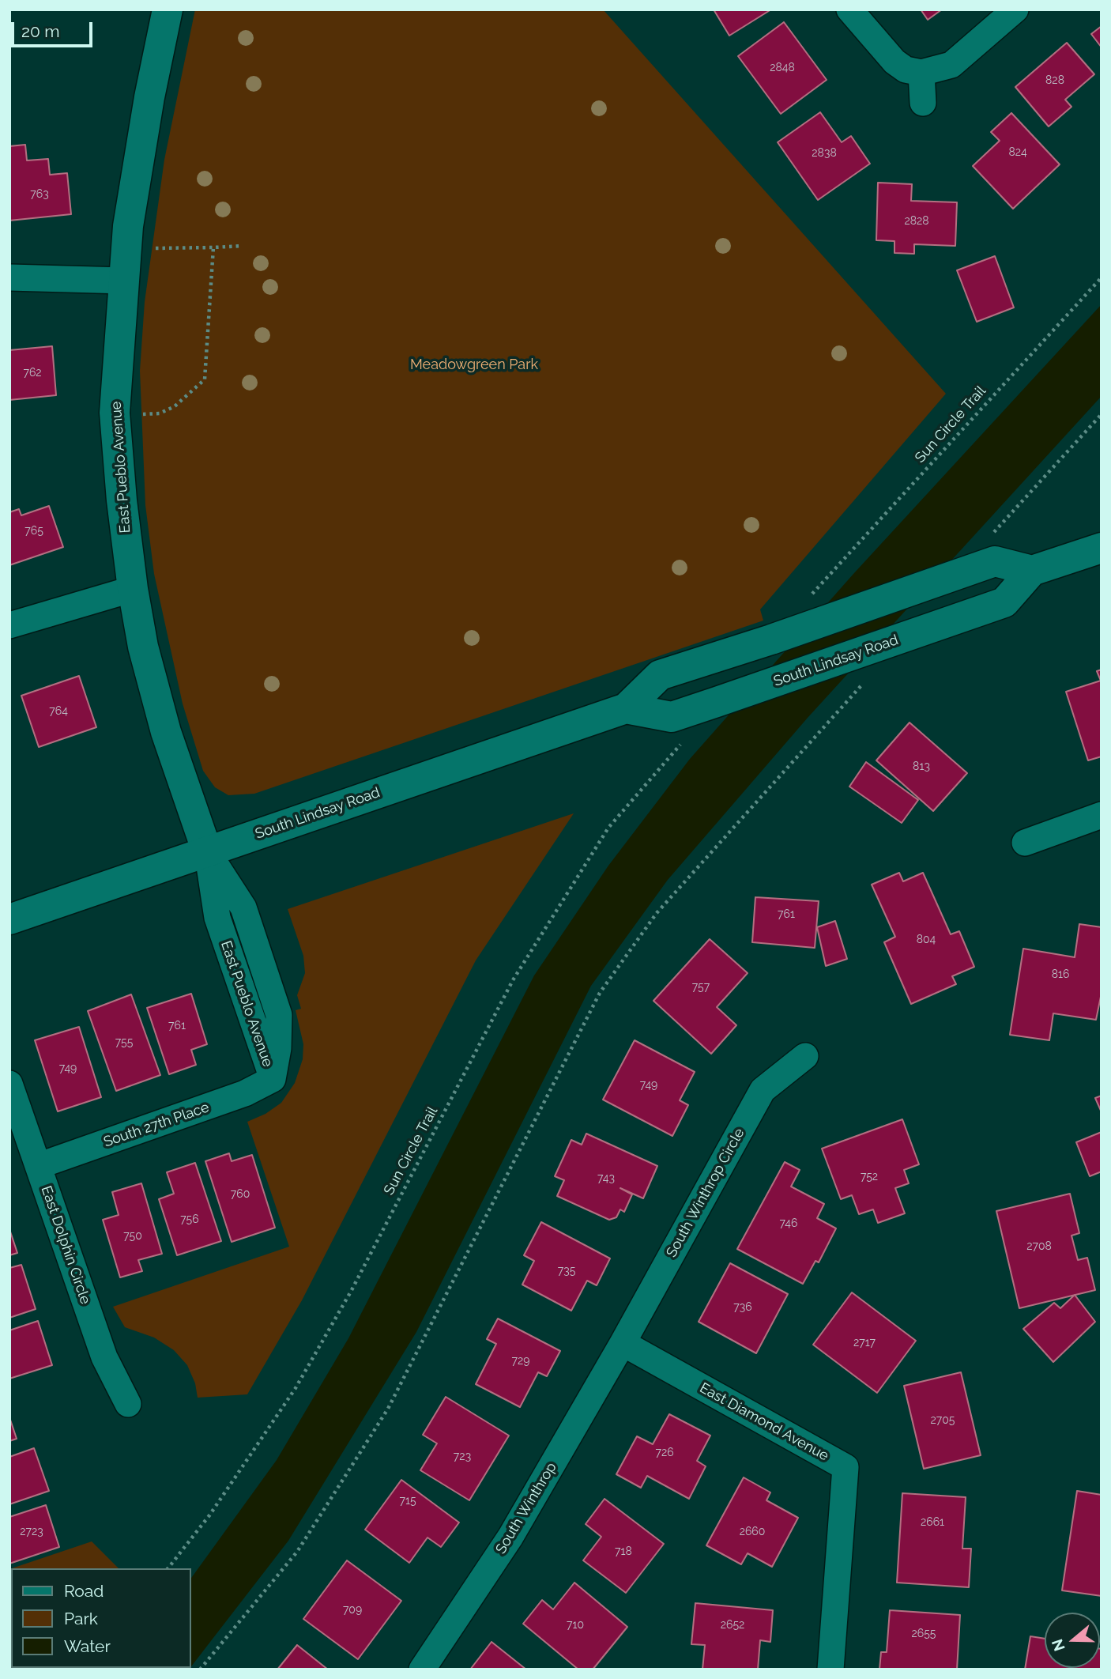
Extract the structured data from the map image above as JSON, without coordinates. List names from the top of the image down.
{
  "streets": {
    "main road": ["East Pueblo Avenue", "South Lindsay Road"],
    "street": [
      "South 27th Place",
      "South Winthrop Circle",
      "East Dolphin Circle",
      "East Diamond Avenue",
      "South Winthrop"
    ],
    "path": ["Sun Circle Trail"]
  },
  "crossings": [
    ["East Pueblo Avenue", "South Lindsay Road"],
    ["East Pueblo Avenue", "South 27th Place"],
    ["South 27th Place", "East Dolphin Circle"],
    ["South Winthrop Circle", "East Diamond Avenue"],
    ["South Winthrop Circle", "South Winthrop"],
    ["East Diamond Avenue", "South Winthrop"]
  ],
  "parks": ["Meadowgreen Park"],
  "house_numbers": [
    "2848",
    "828",
    "824",
    "2838",
    "763",
    "2828",
    "762",
    "765",
    "764",
    "813",
    "761",
    "804",
    "816",
    "757",
    "761",
    "755",
    "749",
    "749",
    "752",
    "743",
    "760",
    "756",
    "746",
    "750",
    "2708",
    "735",
    "736",
    "2717",
    "729",
    "2705",
    "726",
    "723",
    "715",
    "2661",
    "2723",
    "2660",
    "718",
    "709",
    "710",
    "2652",
    "2655"
  ],
  "legend": ["Road", "Park", "Water"],
  "scale_bar": "20 m",
  "north": "left"
}
